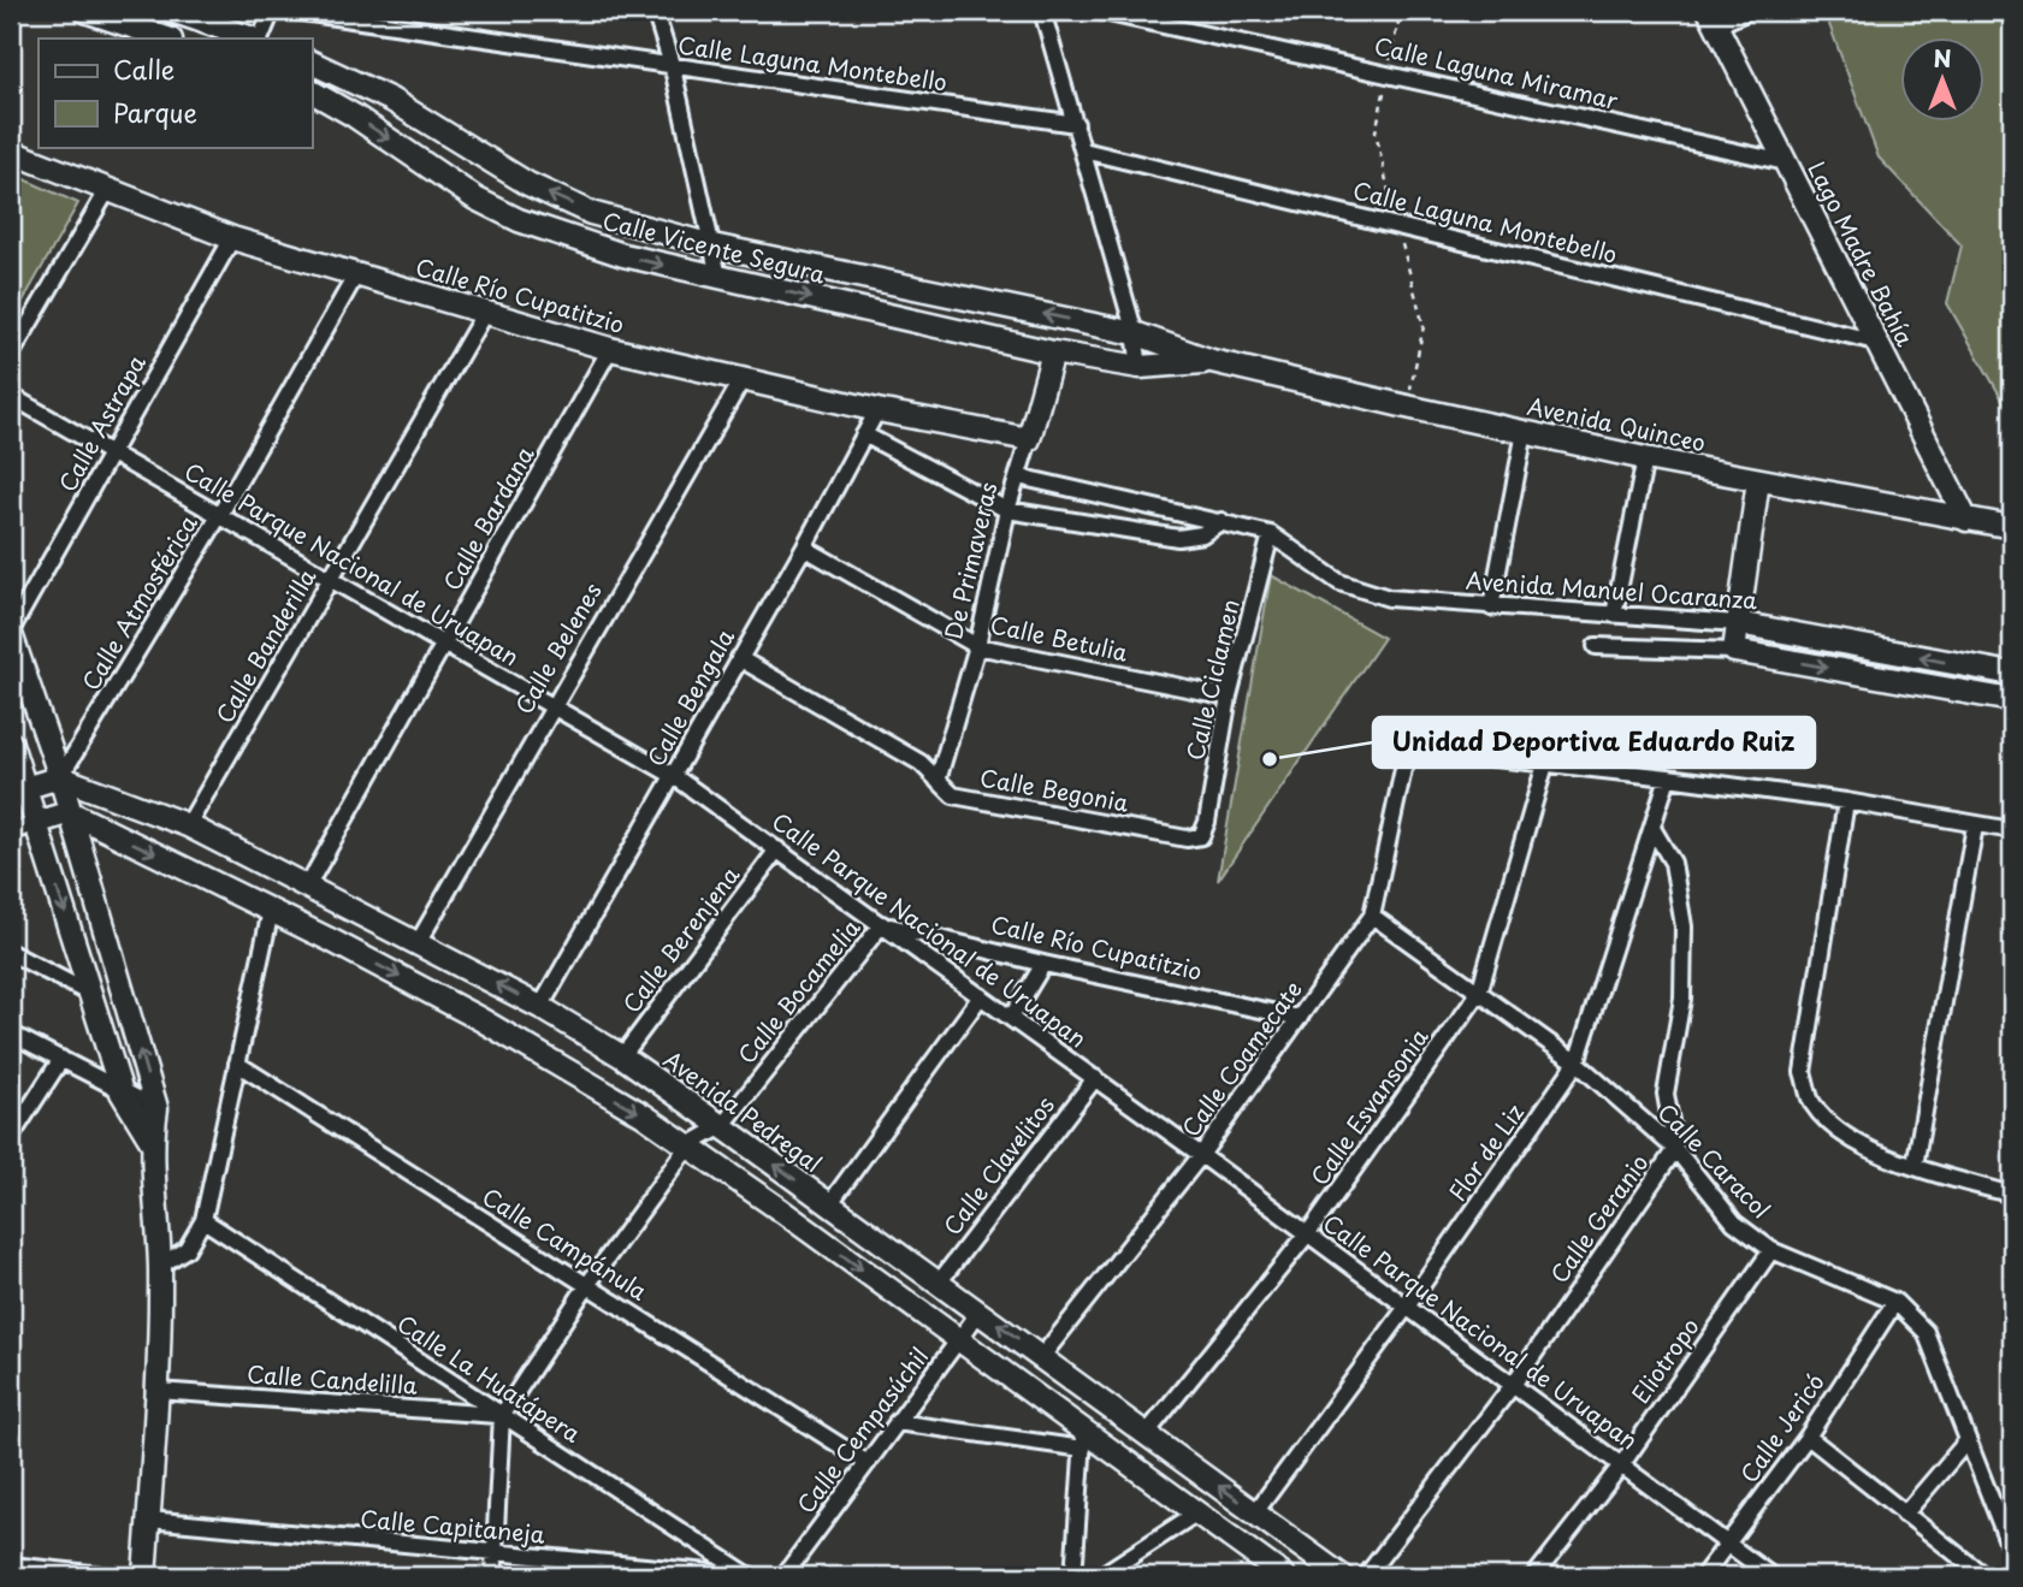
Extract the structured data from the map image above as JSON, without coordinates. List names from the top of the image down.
{
  "streets": {
    "street": [
      "Calle Laguna Montebello",
      "Calle Laguna Miramar",
      "Calle Vicente Segura",
      "Lago Madre Bahía",
      "Calle Río Cupatitzio",
      "Calle Astrapa",
      "Avenida Quinceo",
      "Calle Bardana",
      "De Primaveras",
      "Calle Parque Nacional de Uruapan",
      "Avenida Manuel Ocaranza",
      "Calle Atmosférica",
      "Calle Betulia",
      "Calle Banderilla",
      "Calle Belenes",
      "Calle Ciclamen",
      "Calle Bengala",
      "Calle Begonia",
      "Calle Berenjena",
      "Calle Bocamelia",
      "Calle Coamecate",
      "Calle Esvansonia",
      "Avenida Pedregal",
      "Flor de Liz",
      "Calle Caracol",
      "Calle Clavelitos",
      "Calle Geranio",
      "Calle Campánula",
      "Eliotropo",
      "Calle La Huatápera",
      "Calle Candelilla",
      "Calle Jericó",
      "Calle Cempasúchil",
      "Calle Capitaneja"
    ]
  },
  "crossings": [
    ["Calle Laguna Montebello", "Lago Madre Bahía"],
    ["Calle Laguna Miramar", "Lago Madre Bahía"],
    ["Calle Vicente Segura", "Avenida Quinceo"],
    ["Calle Vicente Segura", "De Primaveras"],
    ["Lago Madre Bahía", "Avenida Quinceo"],
    ["Calle Río Cupatitzio", "Calle Astrapa"],
    ["Calle Río Cupatitzio", "Calle Bardana"],
    ["Calle Río Cupatitzio", "De Primaveras"],
    ["Calle Río Cupatitzio", "Calle Parque Nacional de Uruapan"],
    ["Calle Río Cupatitzio", "Calle Atmosférica"],
    ["Calle Río Cupatitzio", "Calle Banderilla"],
    ["Calle Río Cupatitzio", "Calle Belenes"],
    ["Calle Río Cupatitzio", "Calle Bengala"],
    ["Calle Río Cupatitzio", "Calle Bocamelia"],
    ["Calle Río Cupatitzio", "Calle Coamecate"],
    ["Calle Astrapa", "Calle Parque Nacional de Uruapan"],
    ["Calle Bardana", "Calle Parque Nacional de Uruapan"],
    ["Calle Bardana", "Avenida Pedregal"],
    ["De Primaveras", "Avenida Manuel Ocaranza"],
    ["De Primaveras", "Calle Betulia"],
    ["De Primaveras", "Calle Begonia"],
    ["Calle Parque Nacional de Uruapan", "Calle Atmosférica"],
    ["Calle Parque Nacional de Uruapan", "Calle Banderilla"],
    ["Calle Parque Nacional de Uruapan", "Calle Belenes"],
    ["Calle Parque Nacional de Uruapan", "Calle Bengala"],
    ["Calle Parque Nacional de Uruapan", "Calle Berenjena"],
    ["Calle Parque Nacional de Uruapan", "Calle Bocamelia"],
    ["Calle Parque Nacional de Uruapan", "Calle Coamecate"],
    ["Calle Parque Nacional de Uruapan", "Calle Esvansonia"],
    ["Calle Parque Nacional de Uruapan", "Flor de Liz"],
    ["Calle Parque Nacional de Uruapan", "Calle Clavelitos"],
    ["Calle Parque Nacional de Uruapan", "Calle Geranio"],
    ["Calle Parque Nacional de Uruapan", "Eliotropo"],
    ["Calle Parque Nacional de Uruapan", "Calle Jericó"],
    ["Avenida Manuel Ocaranza", "Calle Ciclamen"],
    ["Calle Atmosférica", "Avenida Pedregal"],
    ["Calle Betulia", "Calle Ciclamen"],
    ["Calle Betulia", "Calle Bengala"],
    ["Calle Banderilla", "Avenida Pedregal"],
    ["Calle Belenes", "Avenida Pedregal"],
    ["Calle Ciclamen", "Calle Begonia"],
    ["Calle Bengala", "Calle Begonia"],
    ["Calle Bengala", "Avenida Pedregal"],
    ["Calle Berenjena", "Avenida Pedregal"],
    ["Calle Bocamelia", "Avenida Pedregal"],
    ["Calle Coamecate", "Calle Esvansonia"],
    ["Calle Coamecate", "Avenida Pedregal"],
    ["Calle Coamecate", "Calle Caracol"],
    ["Calle Esvansonia", "Avenida Pedregal"],
    ["Calle Esvansonia", "Calle Caracol"],
    ["Avenida Pedregal", "Flor de Liz"],
    ["Avenida Pedregal", "Calle Clavelitos"],
    ["Avenida Pedregal", "Calle Cempasúchil"],
    ["Flor de Liz", "Calle Caracol"],
    ["Flor de Liz", "Calle Geranio"],
    ["Calle Caracol", "Calle Geranio"],
    ["Calle Caracol", "Eliotropo"],
    ["Calle Caracol", "Calle Jericó"],
    ["Calle Campánula", "Calle Cempasúchil"],
    ["Calle La Huatápera", "Calle Candelilla"],
    ["Calle La Huatápera", "Calle Capitaneja"]
  ],
  "places": ["Unidad Deportiva Eduardo Ruiz"],
  "legend": ["Calle", "Parque"],
  "north": "top"
}
